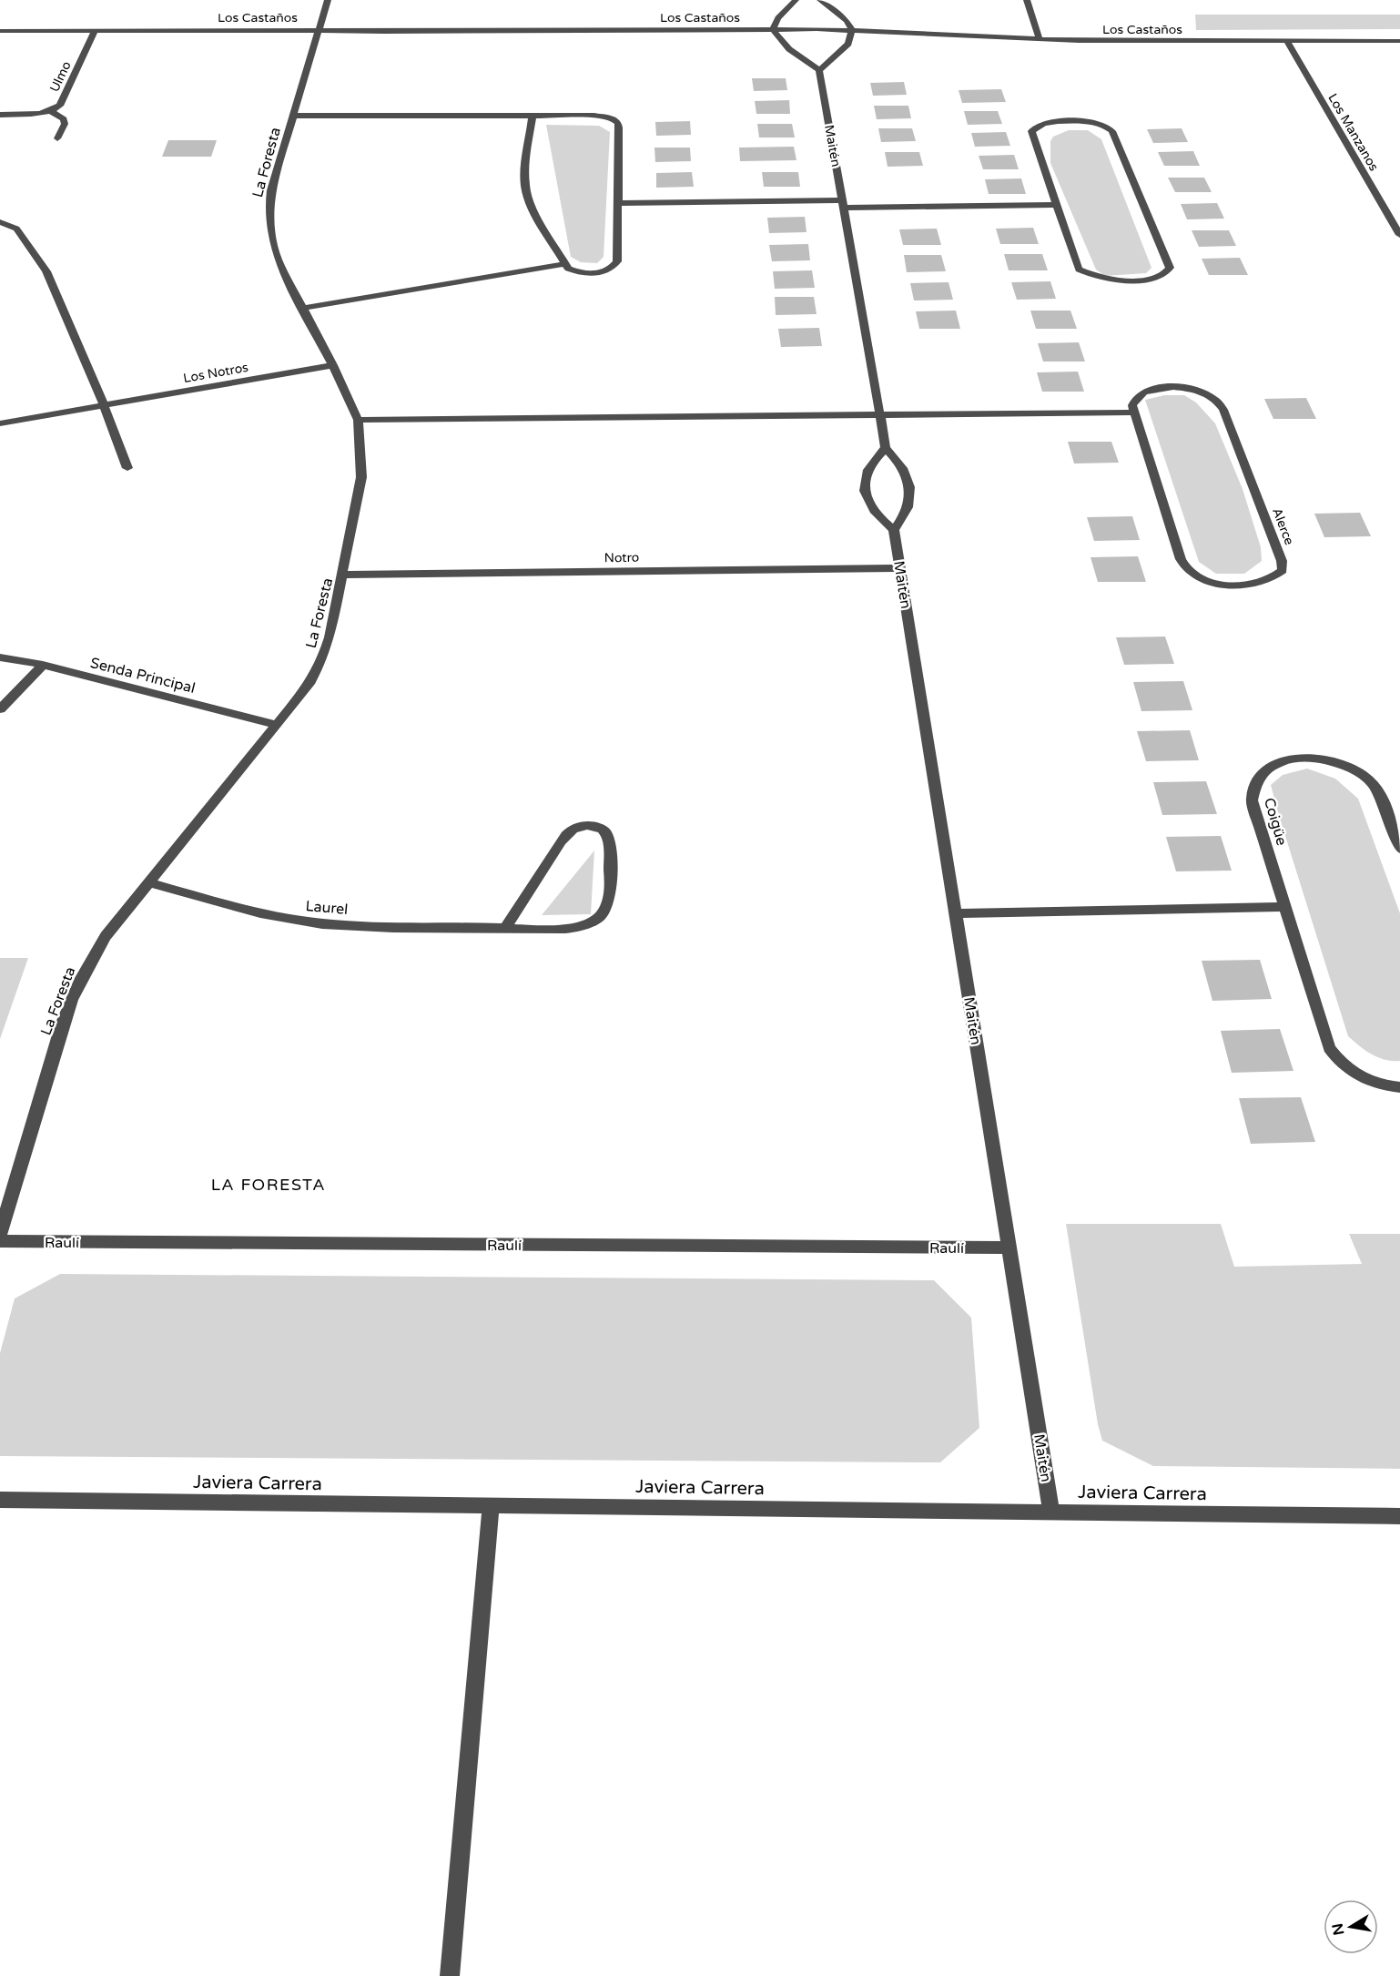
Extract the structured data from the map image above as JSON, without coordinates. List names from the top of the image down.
{
  "streets": {
    "street": [
      "Los Castaños",
      "Ulmo",
      "Los Manzanos",
      "Maitén",
      "La Foresta",
      "Los Notros",
      "Alerce",
      "Notro",
      "Senda Principal",
      "Coigüe",
      "Laurel",
      "Raulí",
      "Javiera Carrera"
    ]
  },
  "crossings": [
    ["Los Castaños", "Ulmo"],
    ["Los Castaños", "Los Manzanos"],
    ["Los Castaños", "La Foresta"],
    ["Maitén", "Notro"],
    ["Maitén", "Raulí"],
    ["Maitén", "Javiera Carrera"],
    ["La Foresta", "Los Notros"],
    ["La Foresta", "Notro"],
    ["La Foresta", "Senda Principal"],
    ["La Foresta", "Laurel"]
  ],
  "districts": ["LA FORESTA"],
  "north": "left"
}
